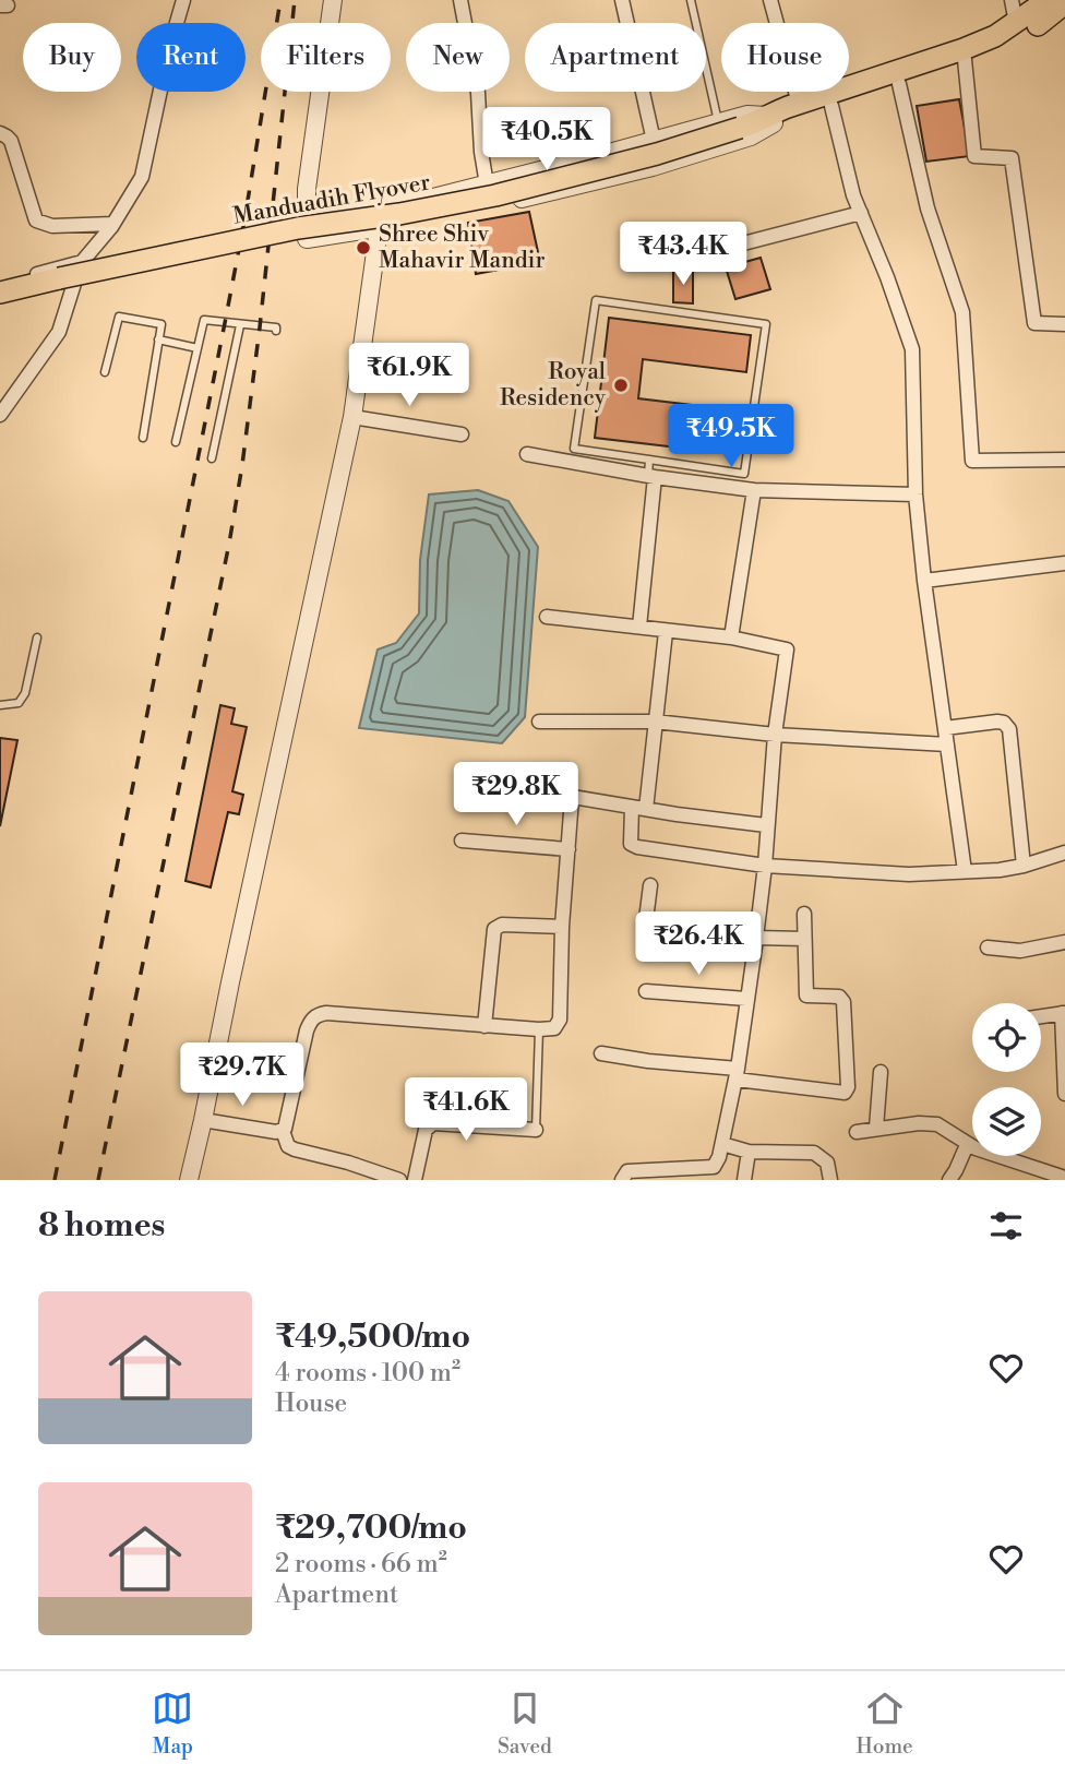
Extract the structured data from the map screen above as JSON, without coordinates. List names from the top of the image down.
{
  "streets": {
    "main road": ["Manduadih Flyover"]
  },
  "places": ["Shree Shiv Mahavir Mandir", "Royal Residency"],
  "page": {
    "chip": [
      "Buy",
      "Rent",
      "Filters",
      "New",
      "Apartment",
      "House"
    ],
    "price": [
      "₹40.5K",
      "₹43.4K",
      "₹61.9K",
      "₹49.5K",
      "₹29.8K",
      "₹26.4K",
      "₹29.7K",
      "₹41.6K"
    ],
    "heading": "8 homes",
    "list": [
      {
        "name": "₹49,500/mo",
        "note": "4 rooms · 100 m² · House"
      },
      {
        "name": "₹29,700/mo",
        "note": "2 rooms · 66 m² · Apartment"
      }
    ],
    "tabs": ["Map", "Saved", "Home"]
  }
}
